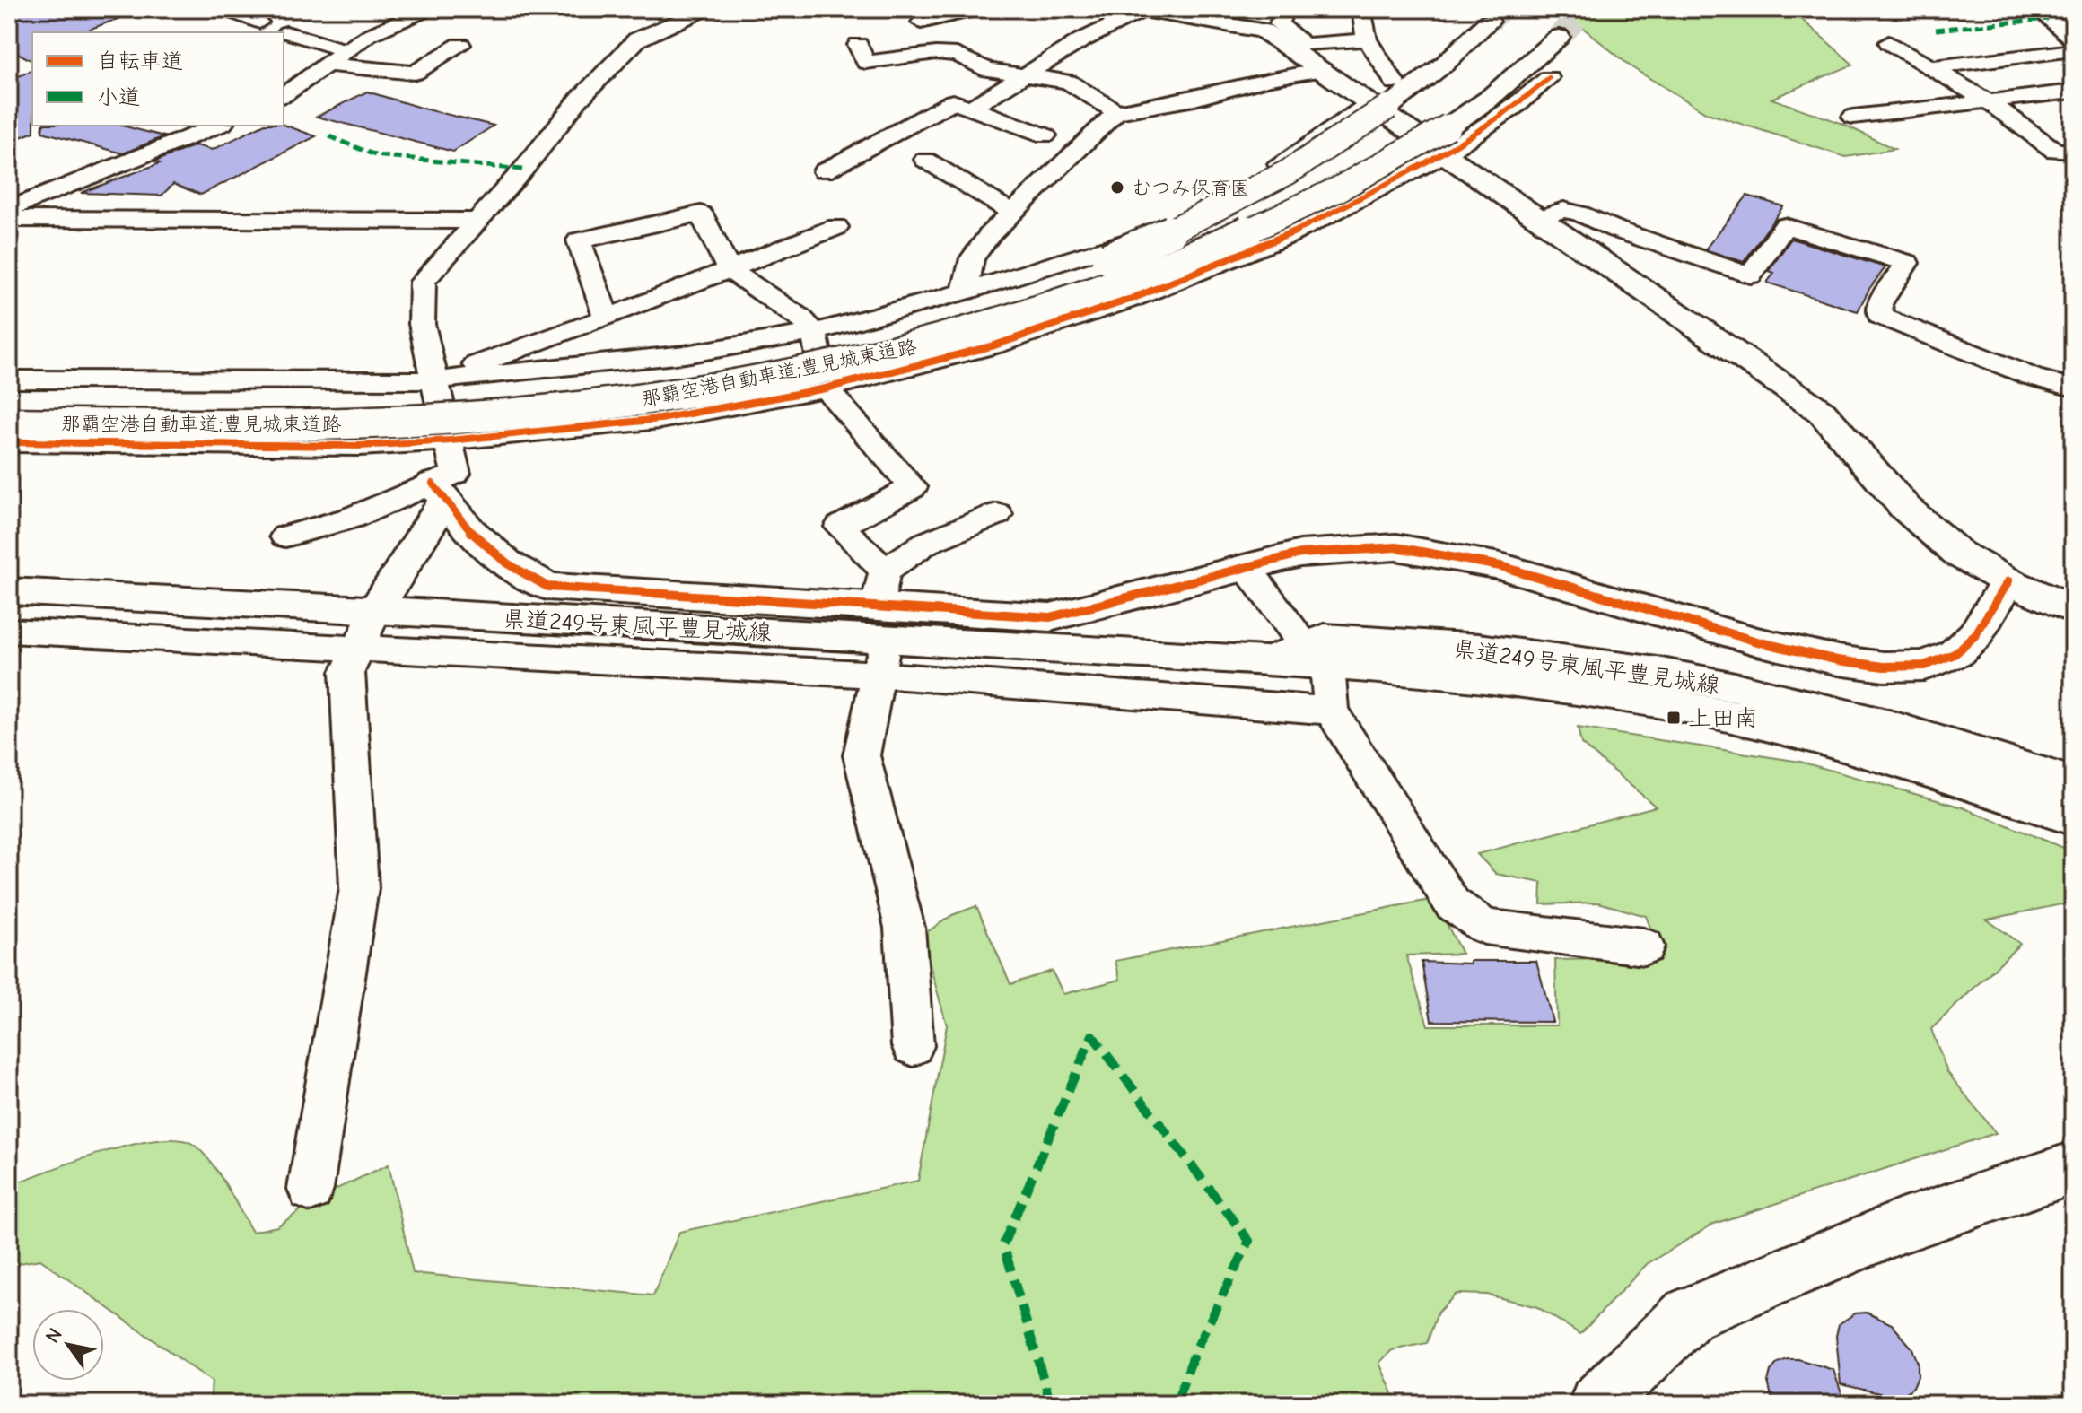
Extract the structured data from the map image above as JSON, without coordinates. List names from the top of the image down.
{
  "streets": {
    "main road": ["那覇空港自動車道;豊見城東道路", "県道249号東風平豊見城線"]
  },
  "places": {
    "other": ["むつみ保育園"],
    "transit": ["上田南"]
  },
  "legend": ["自転車道", "小道"],
  "north": "top left"
}
